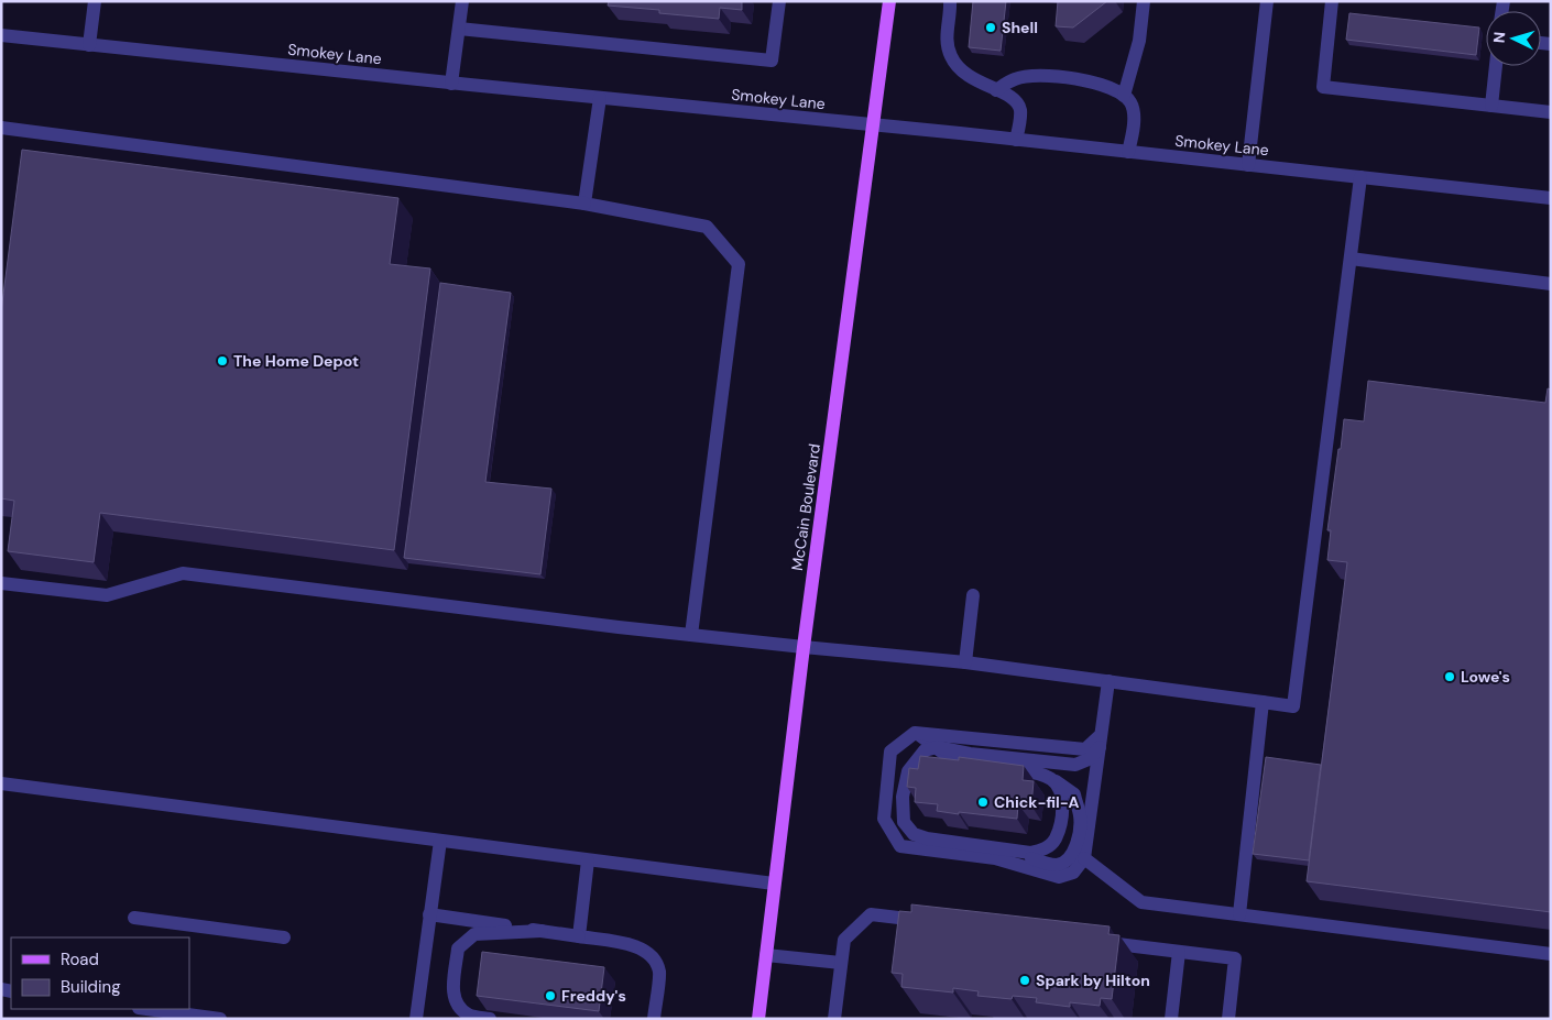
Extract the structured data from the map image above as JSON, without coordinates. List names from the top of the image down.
{
  "streets": {
    "main road": ["McCain Boulevard"],
    "street": ["Smokey Lane"]
  },
  "crossings": [
    ["Smokey Lane", "McCain Boulevard"]
  ],
  "places": [
    "Shell",
    "The Home Depot",
    "Lowe's",
    "Chick-fil-A",
    "Spark by Hilton",
    "Freddy's"
  ],
  "legend": ["Road", "Building"],
  "north": "left"
}
